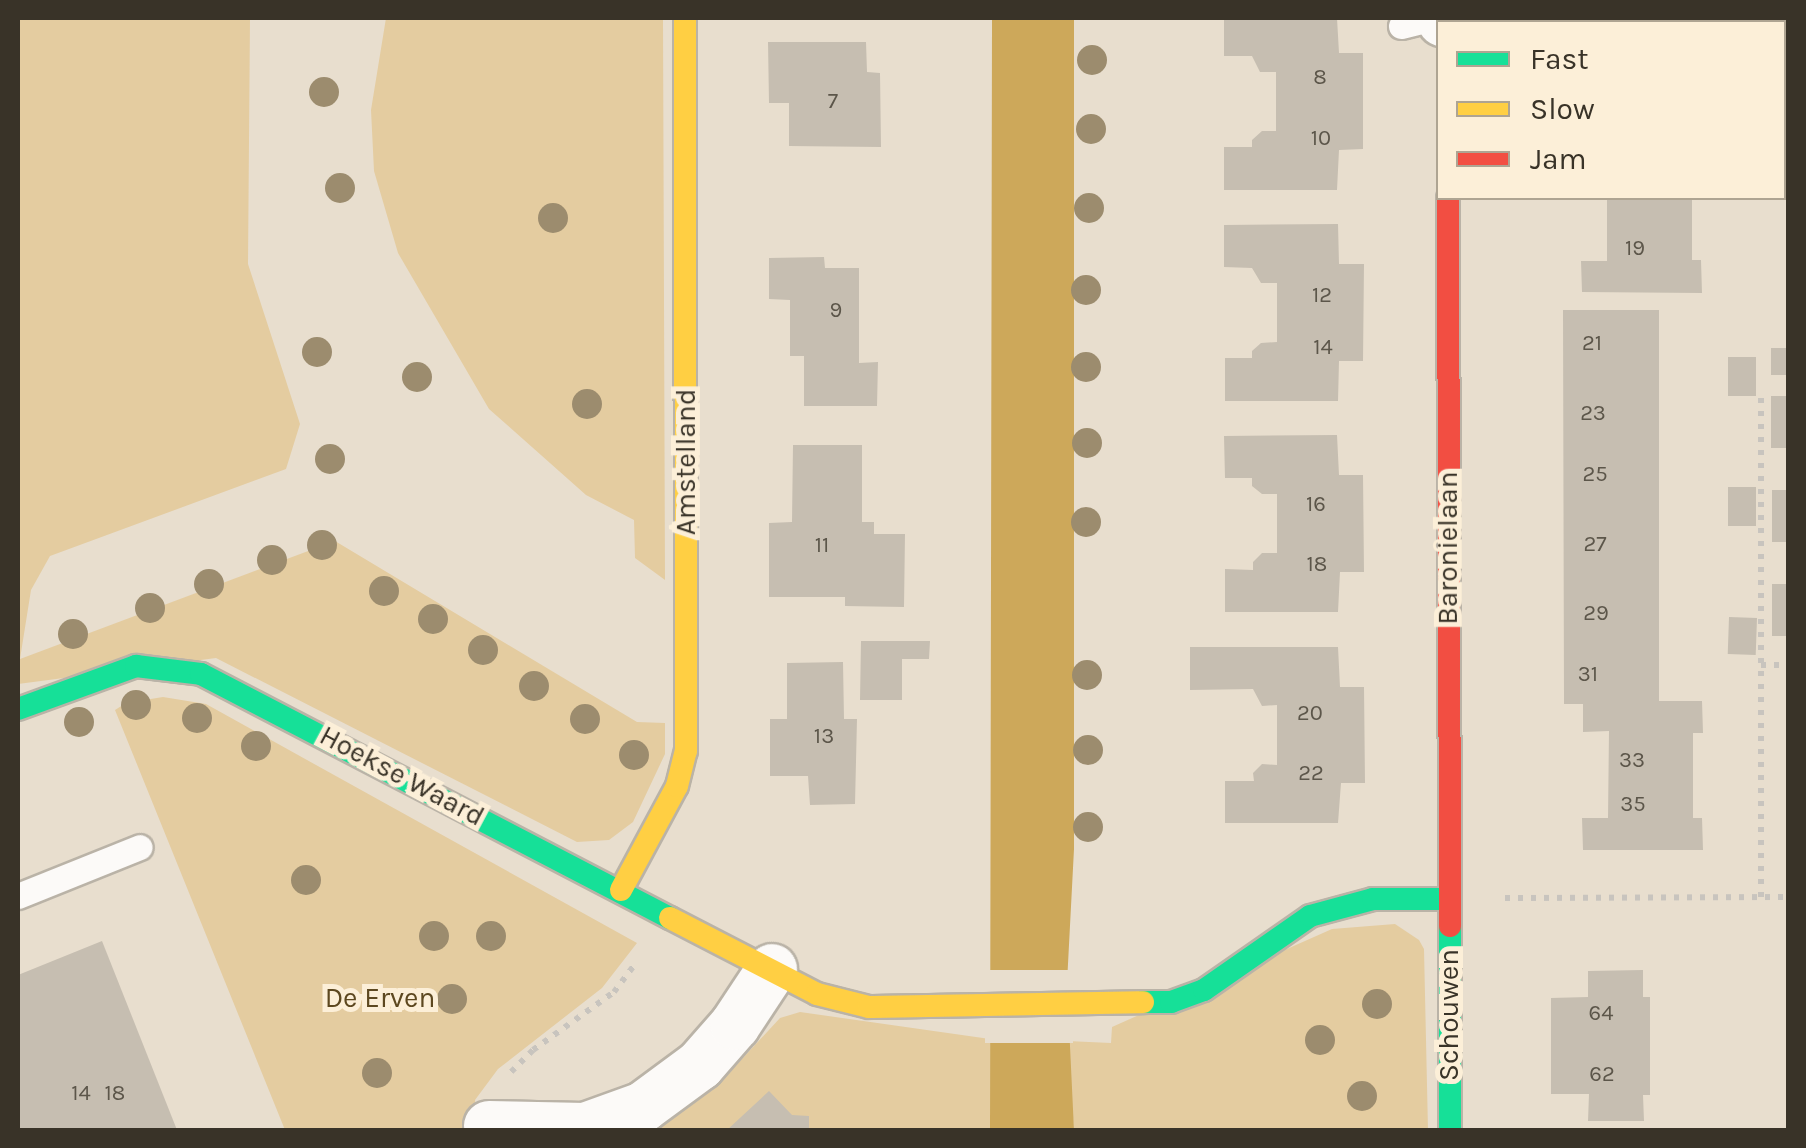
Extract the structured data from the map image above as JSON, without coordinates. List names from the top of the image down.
{
  "streets": {
    "street": [
      "Amstelland",
      "Baronielaan",
      "Hoekse Waard",
      "Schouwen"
    ]
  },
  "crossings": [
    ["Amstelland", "Hoekse Waard"],
    ["Baronielaan", "Hoekse Waard"],
    ["Baronielaan", "Schouwen"],
    ["Hoekse Waard", "Schouwen"]
  ],
  "parks": ["De Erven"],
  "house_numbers": [
    "8",
    "7",
    "10",
    "19",
    "12",
    "9",
    "21",
    "14",
    "23",
    "25",
    "16",
    "27",
    "11",
    "18",
    "29",
    "31",
    "20",
    "13",
    "33",
    "22",
    "35",
    "64",
    "62",
    "14",
    "18"
  ],
  "legend": ["Fast", "Slow", "Jam"]
}
